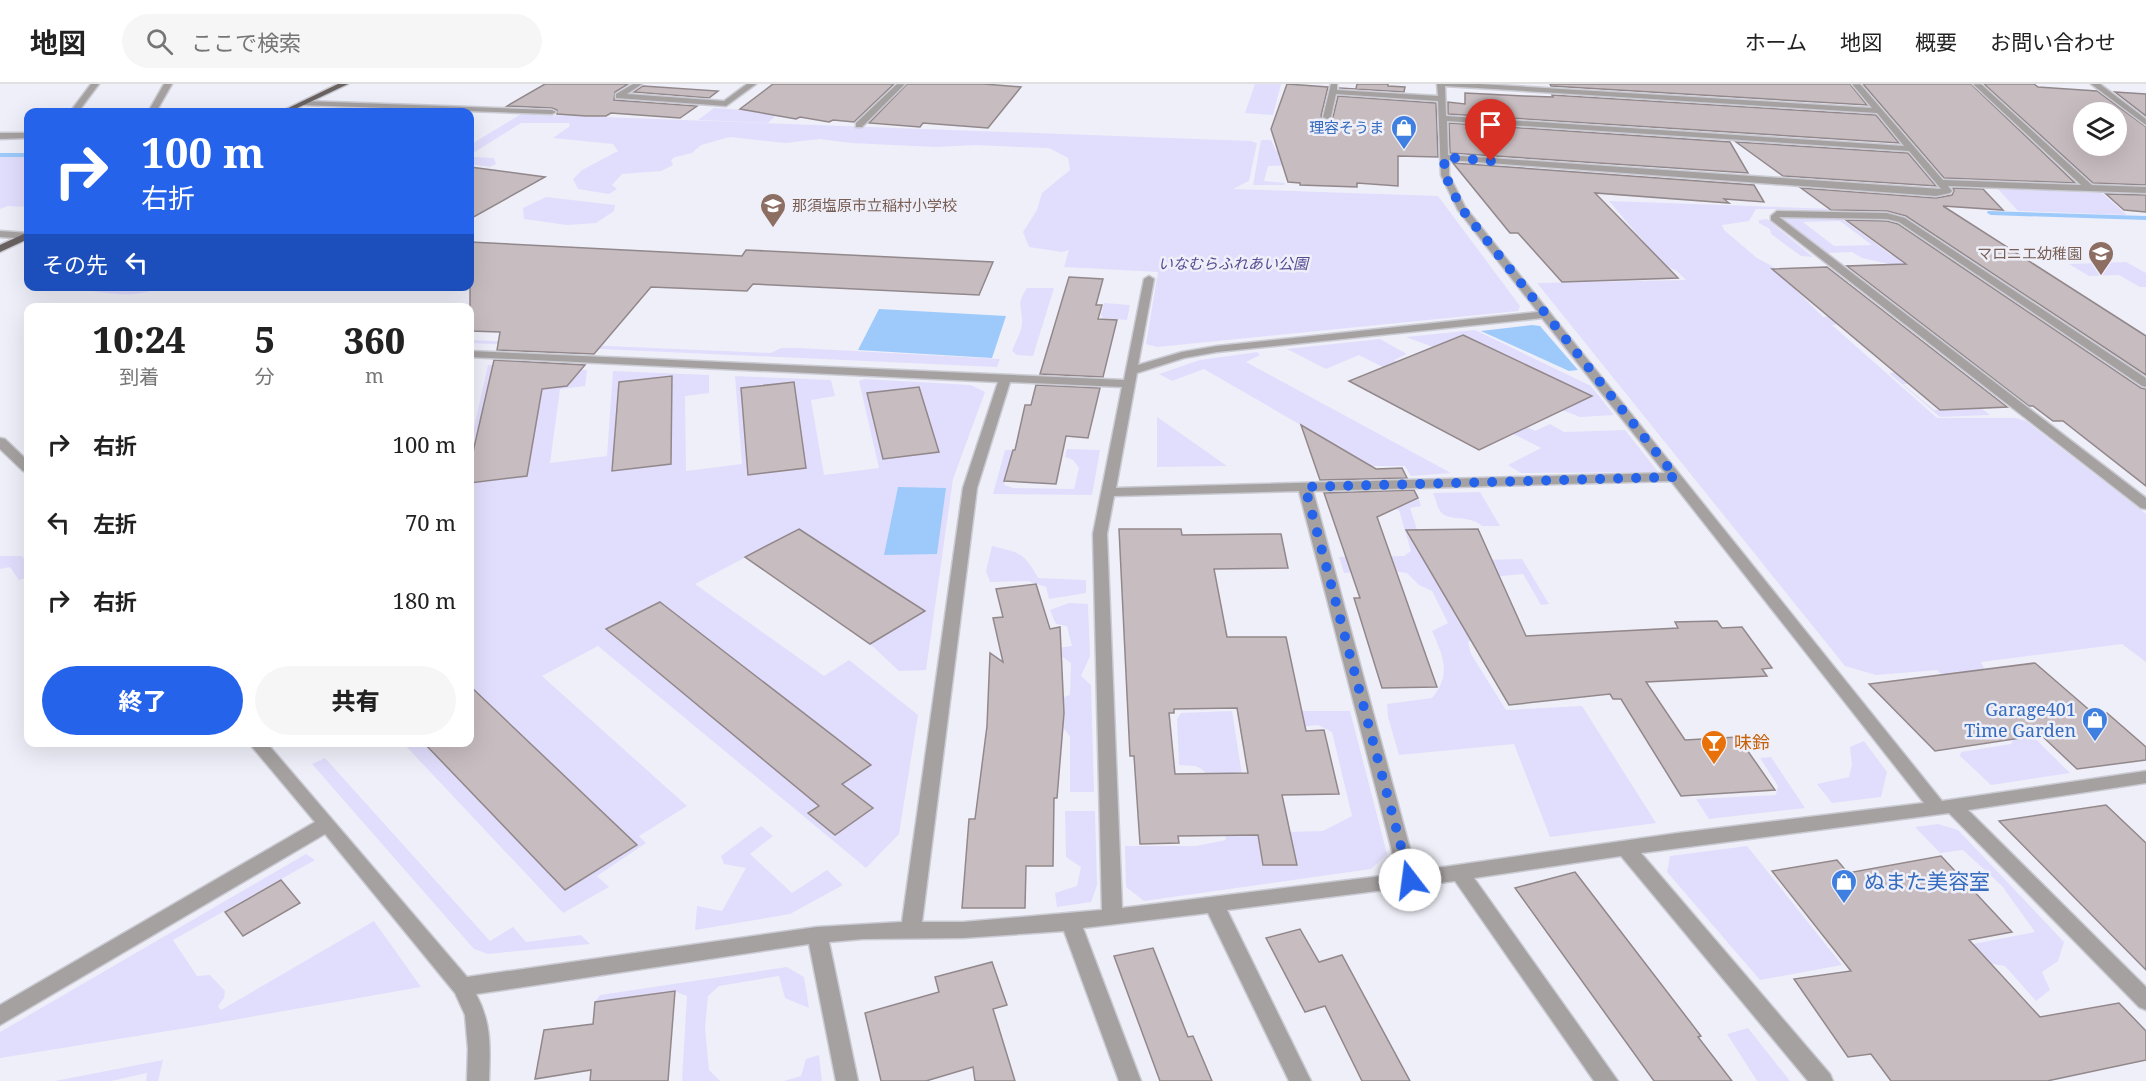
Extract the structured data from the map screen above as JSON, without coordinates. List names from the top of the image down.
{
  "parks": ["いなむらふれあい公園"],
  "places": {
    "shop": ["理容そうま", "Garage401 Time Garden", "ぬまた美容室"],
    "school or university": ["那須塩原市立稲村小学校", "マロニエ幼稚園"],
    "bar": ["味鈴"]
  },
  "page": {
    "header": "地図",
    "search": "ここで検索",
    "nav": [
      "ホーム",
      "地図",
      "概要",
      "お問い合わせ"
    ],
    "turn": ["100 m", "右折"],
    "then": "その先",
    "eta": [
      "10:24",
      "到着",
      "5",
      "分",
      "360",
      "m"
    ],
    "list": [
      {
        "name": "右折",
        "value": "100 m"
      },
      {
        "name": "左折",
        "value": "70 m"
      },
      {
        "name": "右折",
        "value": "180 m"
      }
    ],
    "buttons": ["終了", "共有"]
  }
}
